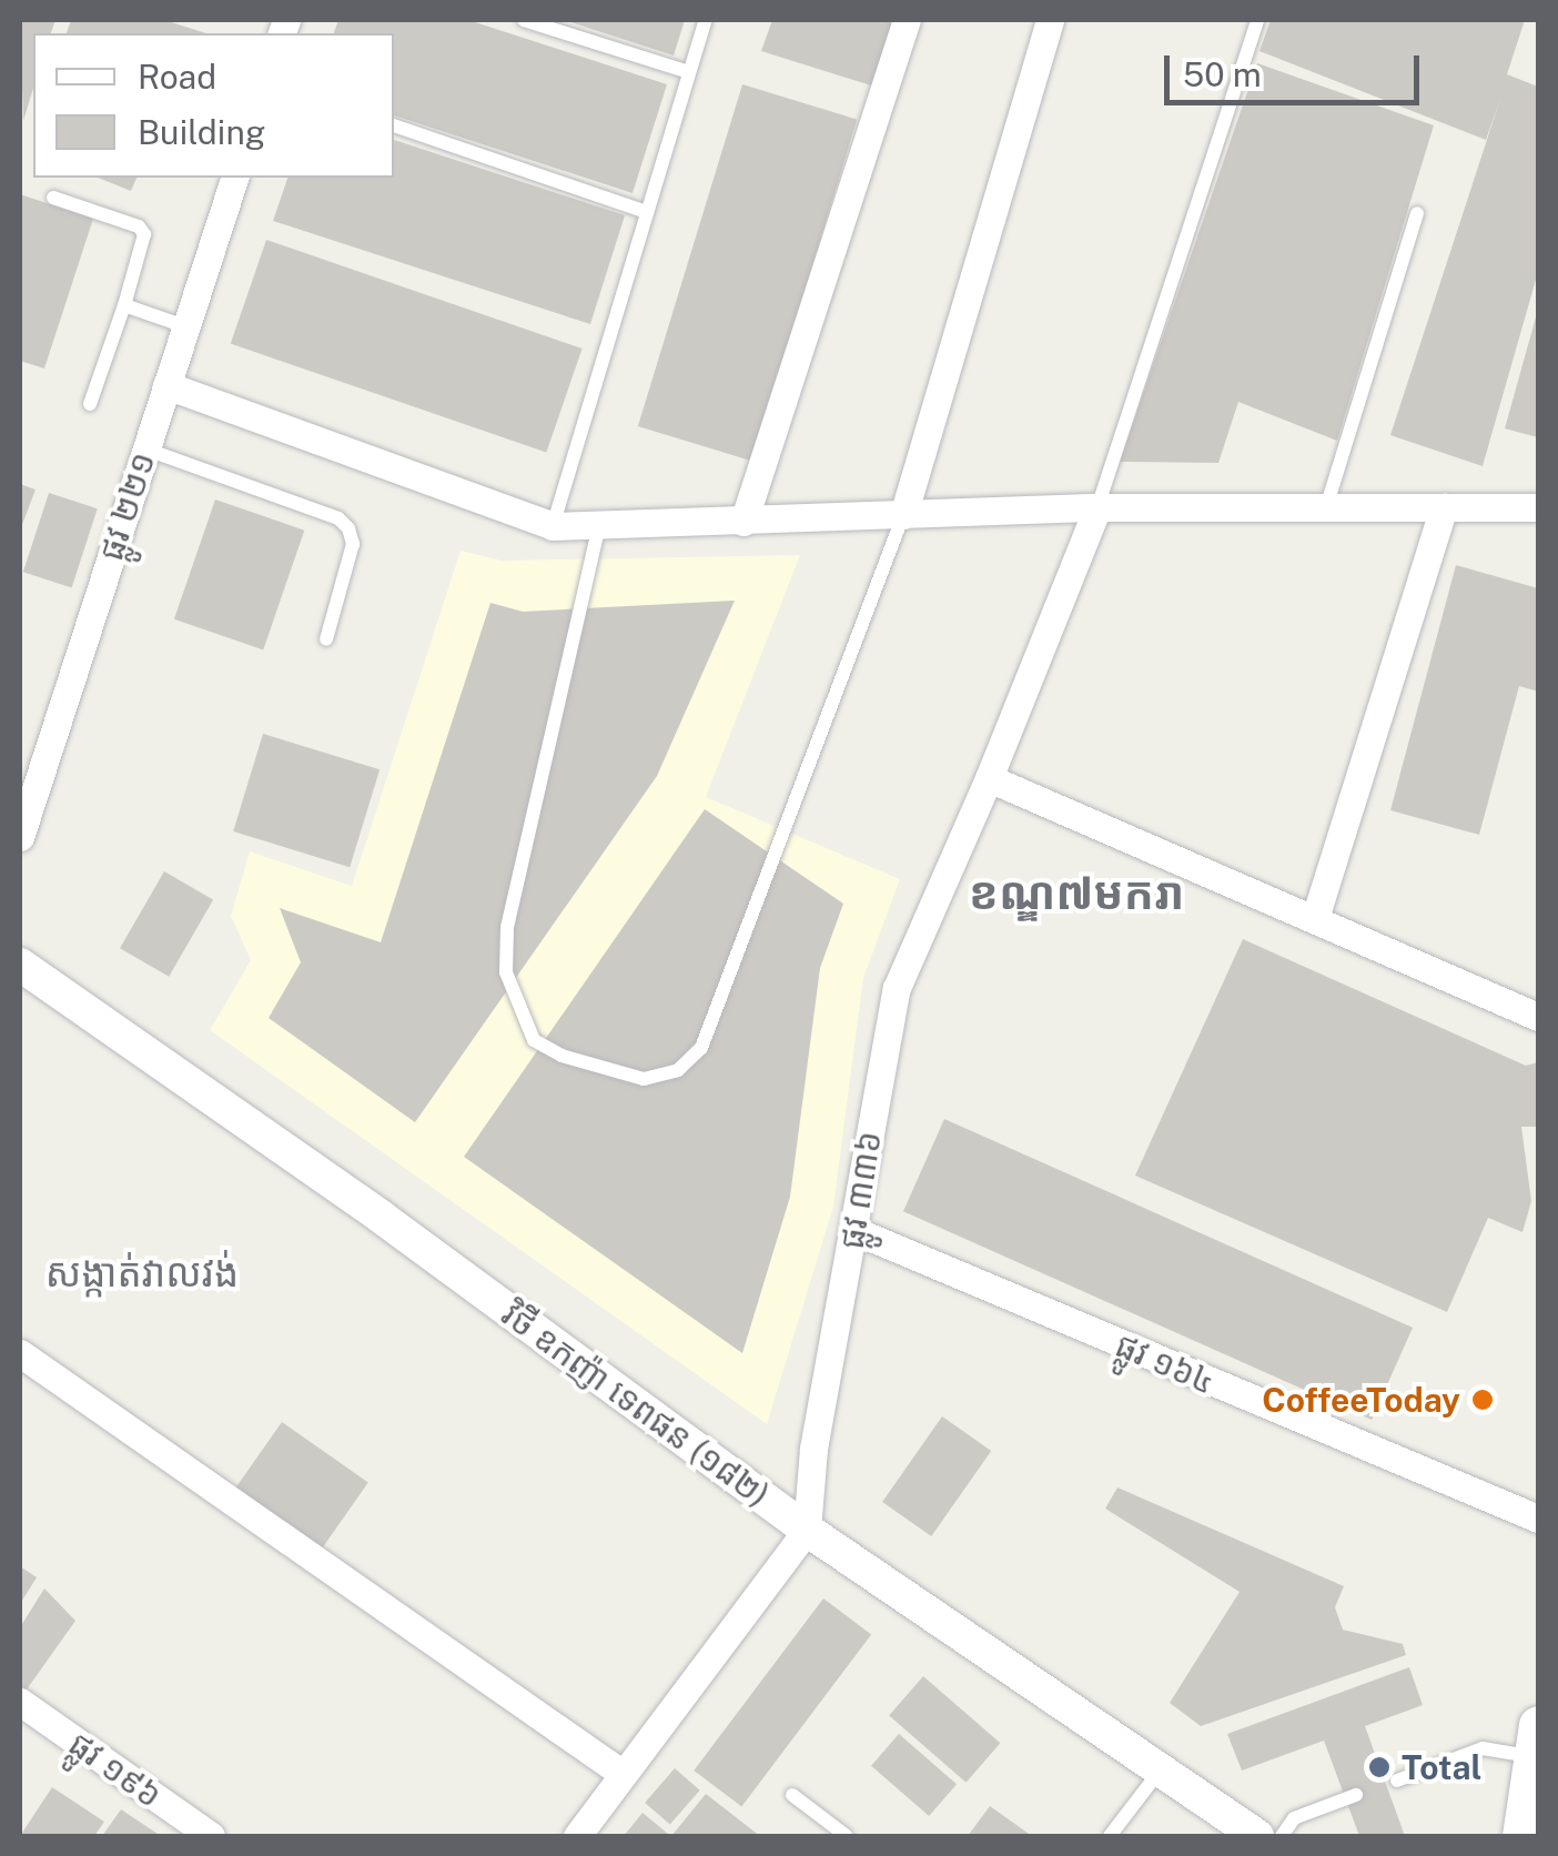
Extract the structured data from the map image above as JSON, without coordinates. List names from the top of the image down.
{
  "streets": {
    "street": [
      "ផ្លូវ ២២១",
      "ផ្លូវ ៣៣៦",
      "ផ្លូវ ១៦៤",
      "វិថី ឧកញ៉ា ទេពផន (១៨២)",
      "ផ្លូវ ១៩៦"
    ]
  },
  "crossings": [
    ["ផ្លូវ ៣៣៦", "ផ្លូវ ១៦៤"],
    ["ផ្លូវ ៣៣៦", "វិថី ឧកញ៉ា ទេពផន (១៨២)"]
  ],
  "districts": ["ខណ្ឌ៧មករា", "សង្កាត់វាលវង់"],
  "places": ["CoffeeToday", "Total"],
  "legend": ["Road", "Building"],
  "scale_bar": "50 m"
}
